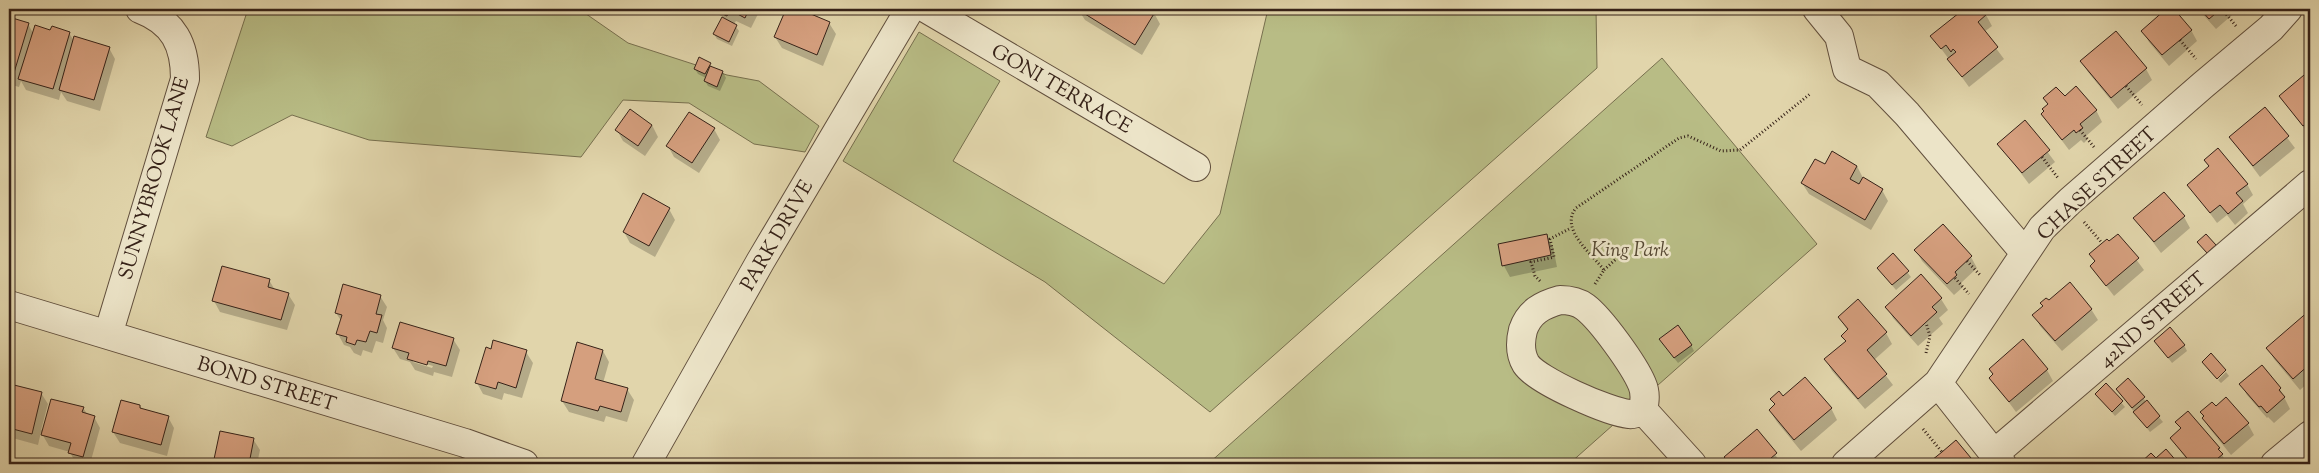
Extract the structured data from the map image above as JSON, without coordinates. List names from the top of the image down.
{
  "streets": {
    "street": [
      "GONI TERRACE",
      "SUNNYBROOK LANE",
      "CHASE STREET",
      "PARK DRIVE",
      "42ND STREET",
      "BOND STREET"
    ]
  },
  "crossings": [
    ["SUNNYBROOK LANE", "BOND STREET"]
  ],
  "parks": ["King Park"]
}
